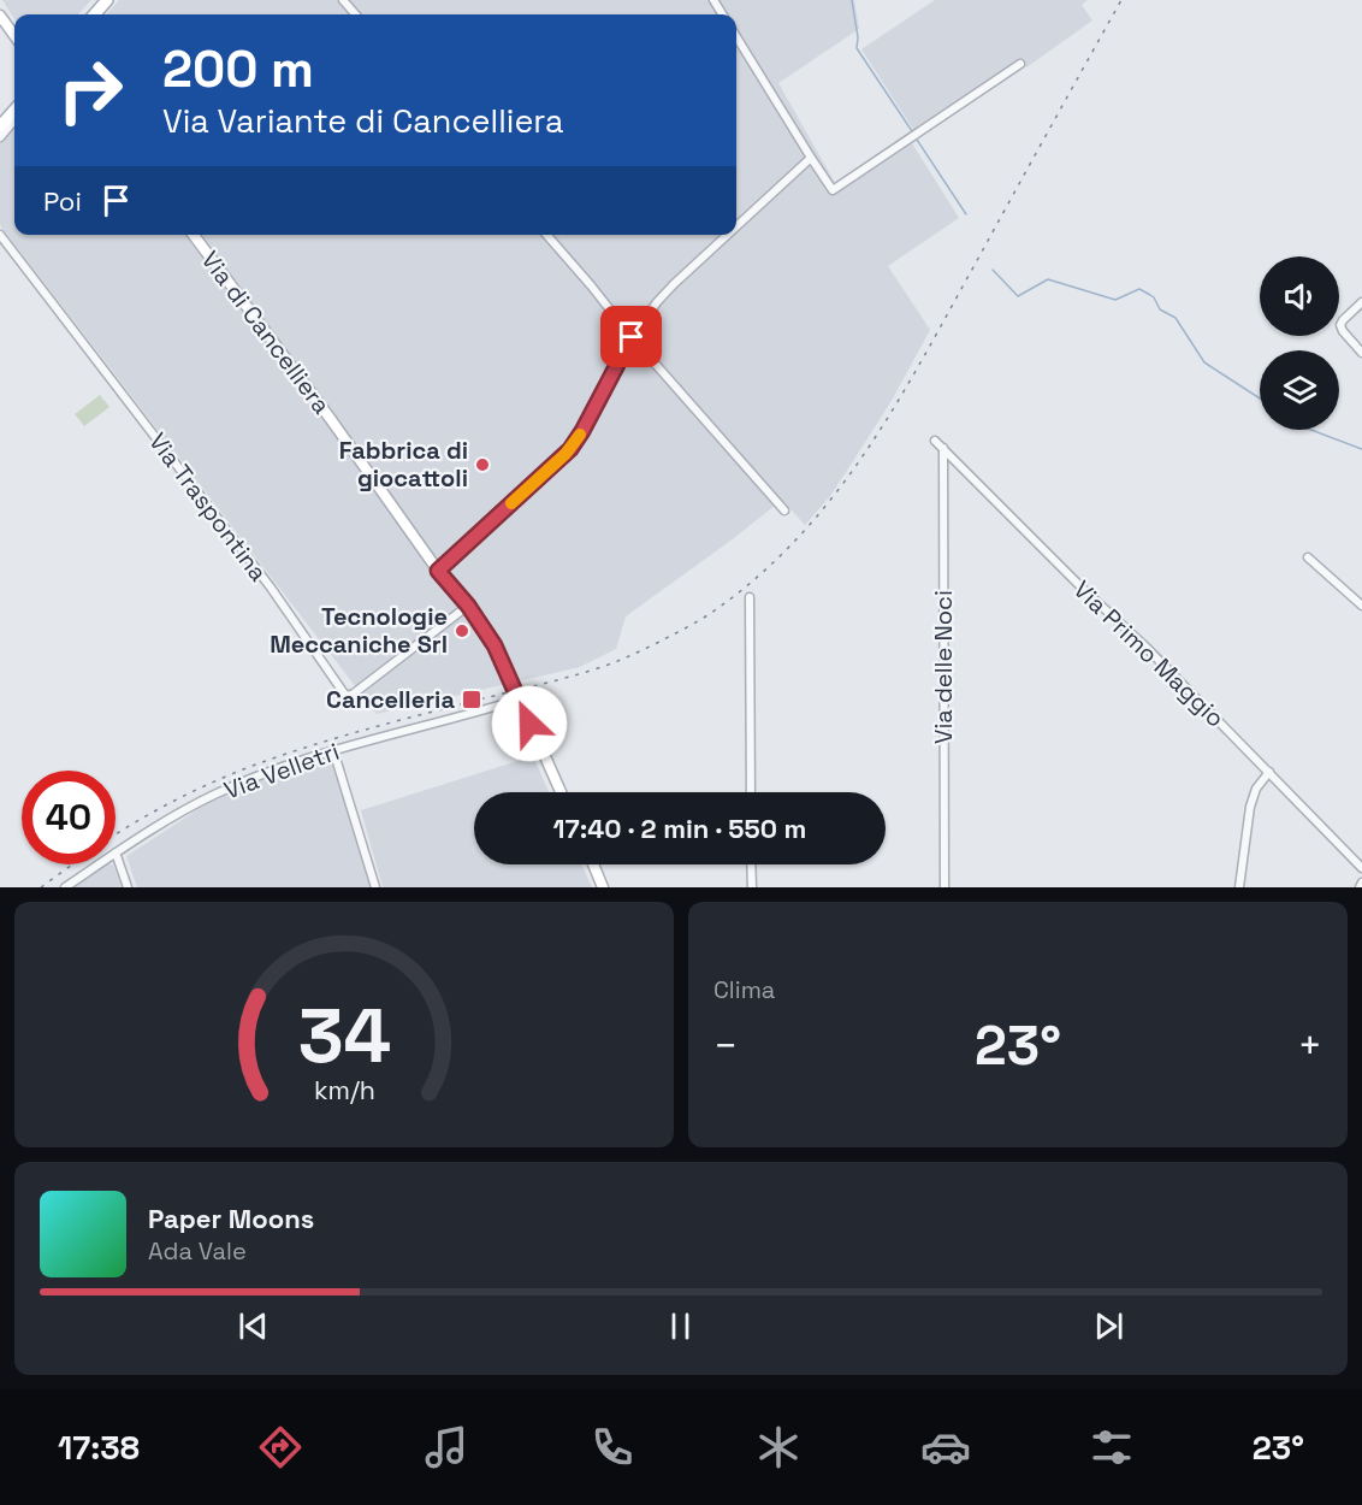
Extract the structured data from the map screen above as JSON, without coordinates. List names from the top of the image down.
{
  "streets": {
    "street": [
      "Via di Cancelliera",
      "Via Traspontina",
      "Via Primo Maggio",
      "Via delle Noci",
      "Via Velletri"
    ]
  },
  "crossings": [
    ["Via di Cancelliera", "Via Traspontina"],
    ["Via di Cancelliera", "Via Velletri"],
    ["Via Primo Maggio", "Via delle Noci"]
  ],
  "places": {
    "other": ["Fabbrica di giocattoli", "Tecnologie Meccaniche Srl"],
    "transit": ["Cancelleria"]
  },
  "page": {
    "turn": ["200 m", "Via Variante di Cancelliera"],
    "then": "Poi",
    "limit": "40",
    "trip": "17:40 · 2 min · 550 m",
    "tile": "Clima",
    "heat": ["−", "23°", "+"],
    "song": ["Paper Moons", "Ada Vale"],
    "tabs": ["17:38", "23°"],
    "gauge": ["34", "km/h"]
  }
}
